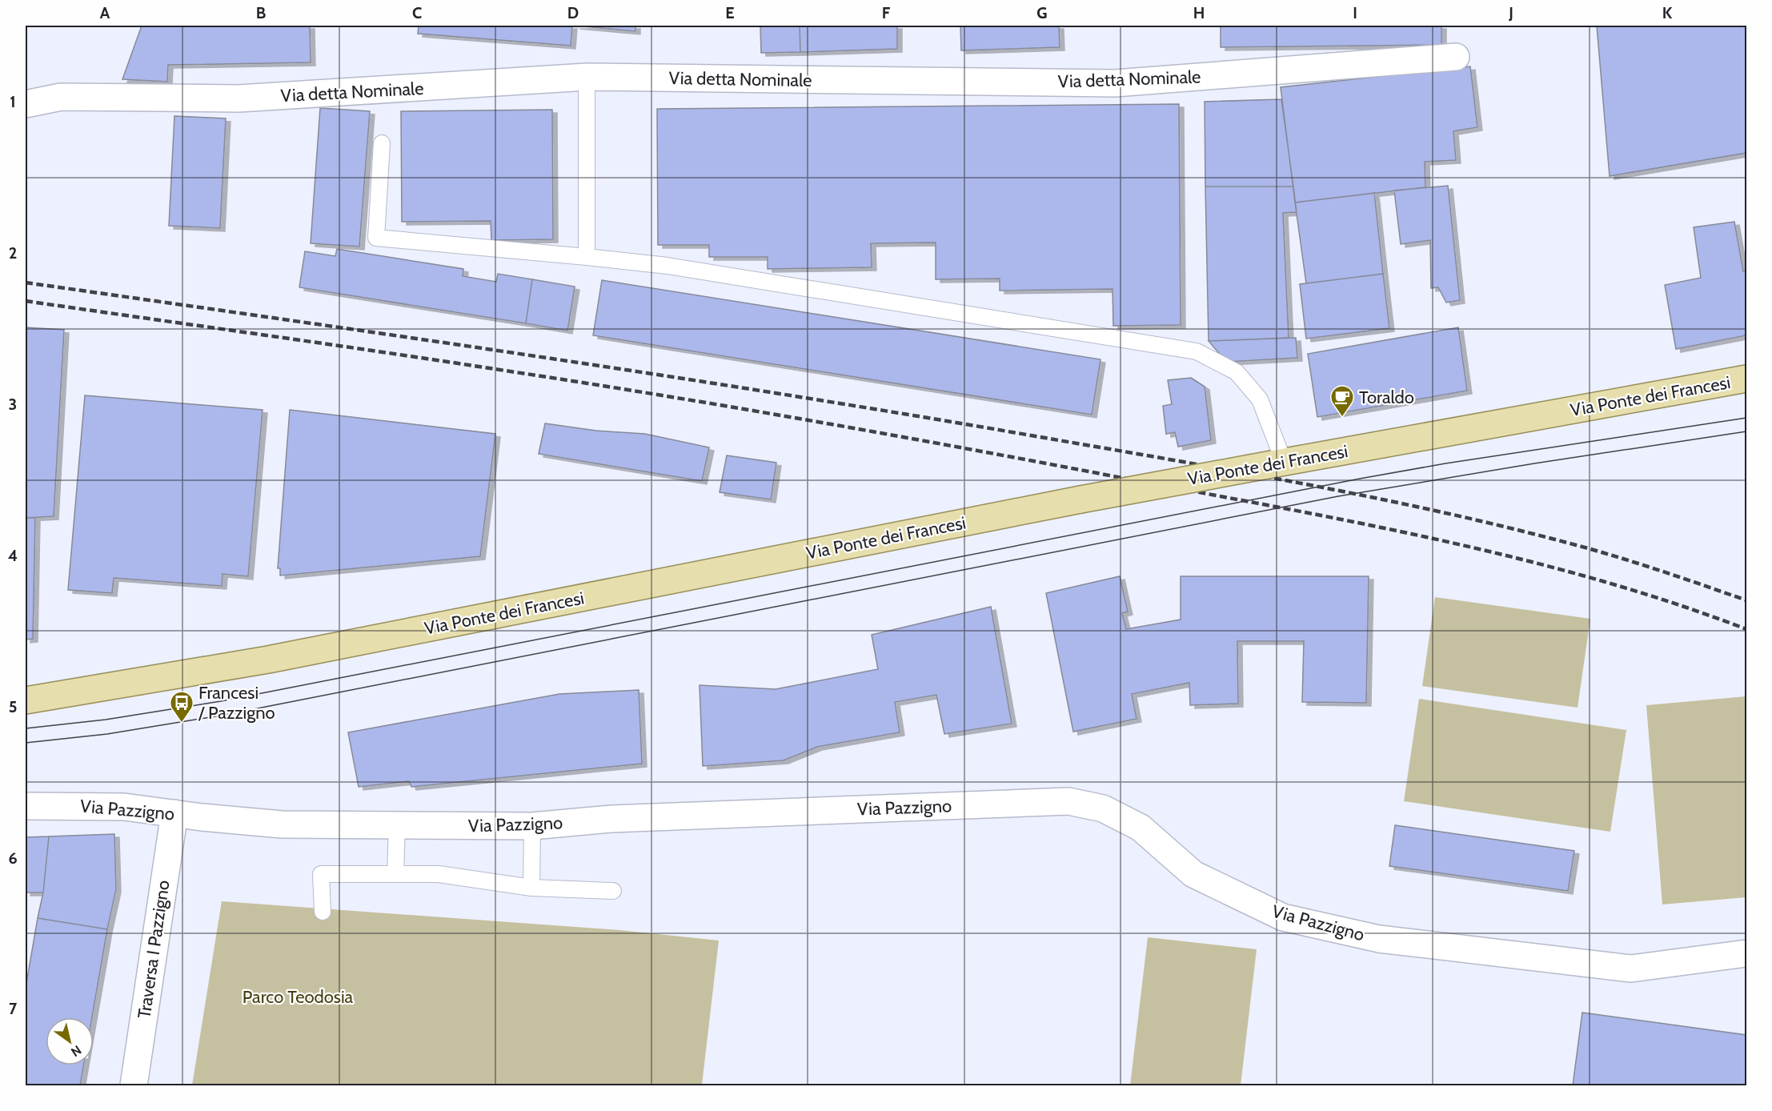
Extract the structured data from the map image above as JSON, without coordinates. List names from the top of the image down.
{
  "streets": {
    "main road": ["Via Ponte dei Francesi"],
    "street": ["Via detta Nominale", "Via Pazzigno", "Traversa I Pazzigno"]
  },
  "crossings": [
    ["Via Pazzigno", "Traversa I Pazzigno"]
  ],
  "parks": ["Parco Teodosia"],
  "places": {
    "cafe": ["Toraldo"],
    "bus stop": ["Francesi / Pazzigno"]
  },
  "north": "bottom right",
  "grid": {
    "columns": [
      "A",
      "B",
      "C",
      "D",
      "E",
      "F",
      "G",
      "H",
      "I",
      "J",
      "K"
    ],
    "rows": [
      "1",
      "2",
      "3",
      "4",
      "5",
      "6",
      "7"
    ]
  }
}
